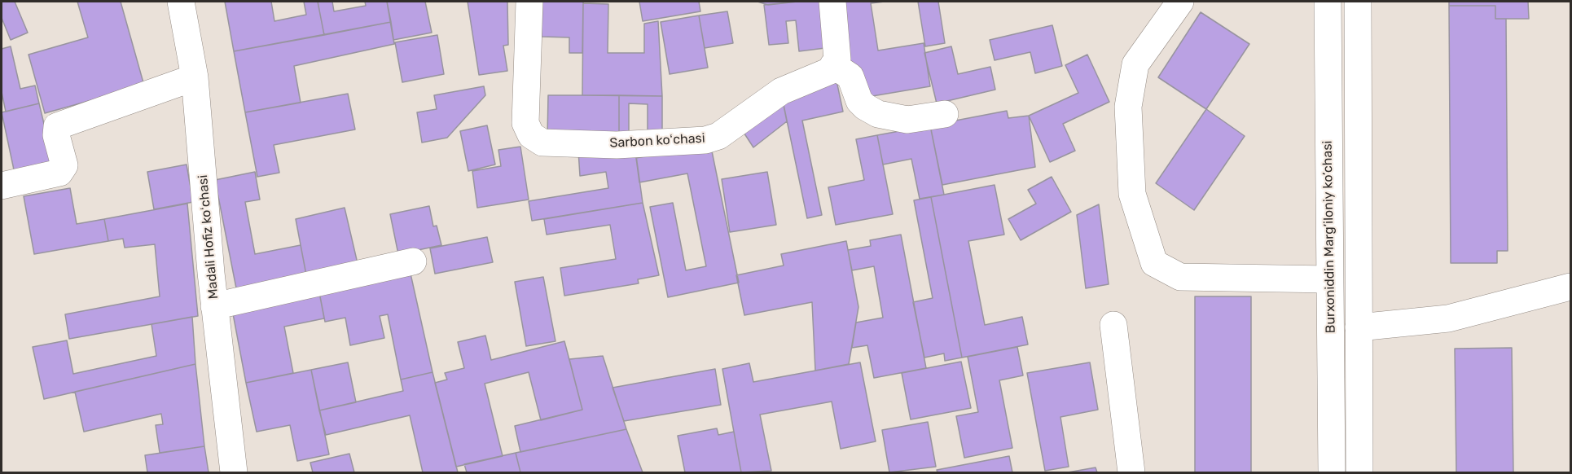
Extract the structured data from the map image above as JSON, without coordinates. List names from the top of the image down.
{
  "streets": {
    "street": ["Sarbon koʻchasi", "Madali Hofiz koʻchasi", "Burxoniddin Marg’iloniy ko’chasi"]
  }
}
